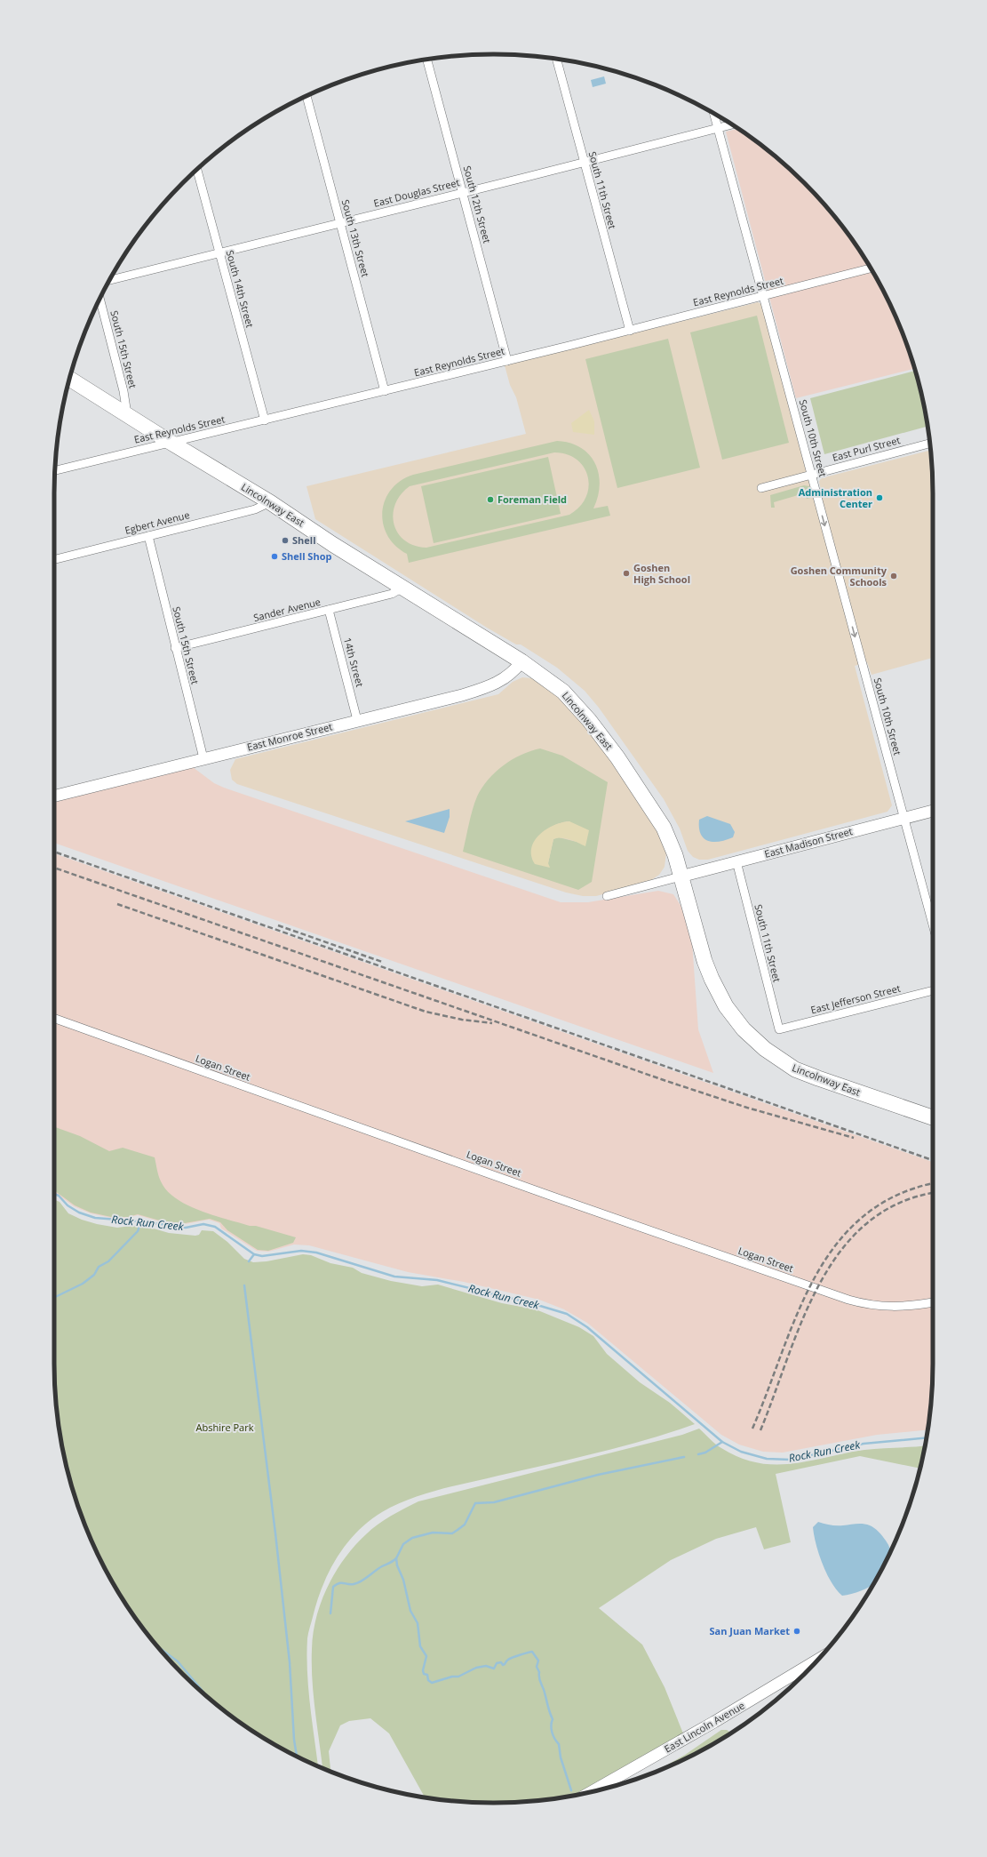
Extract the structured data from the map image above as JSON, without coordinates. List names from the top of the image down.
{
  "streets": {
    "highway": ["Lincolnway East"],
    "main road": ["East Monroe Street", "East Madison Street", "East Lincoln Avenue"],
    "street": [
      "South 11th Street",
      "East Douglas Street",
      "South 12th Street",
      "South 13th Street",
      "South 14th Street",
      "East Reynolds Street",
      "South 15th Street",
      "South 10th Street",
      "East Purl Street",
      "Egbert Avenue",
      "Sander Avenue",
      "14th Street",
      "East Jefferson Street",
      "Logan Street"
    ]
  },
  "crossings": [
    ["South 11th Street", "East Douglas Street"],
    ["South 11th Street", "East Reynolds Street"],
    ["South 11th Street", "East Madison Street"],
    ["South 11th Street", "East Jefferson Street"],
    ["East Douglas Street", "South 12th Street"],
    ["East Douglas Street", "South 13th Street"],
    ["East Douglas Street", "South 14th Street"],
    ["East Douglas Street", "South 10th Street"],
    ["South 12th Street", "East Reynolds Street"],
    ["South 13th Street", "East Reynolds Street"],
    ["South 14th Street", "East Reynolds Street"],
    ["East Reynolds Street", "South 10th Street"],
    ["East Reynolds Street", "Lincolnway East"],
    ["South 15th Street", "Lincolnway East"],
    ["South 15th Street", "Egbert Avenue"],
    ["South 15th Street", "Sander Avenue"],
    ["South 15th Street", "East Monroe Street"],
    ["South 10th Street", "East Purl Street"],
    ["South 10th Street", "East Madison Street"],
    ["Lincolnway East", "Egbert Avenue"],
    ["Lincolnway East", "Sander Avenue"],
    ["Lincolnway East", "East Monroe Street"],
    ["Lincolnway East", "East Madison Street"],
    ["Sander Avenue", "14th Street"],
    ["14th Street", "East Monroe Street"]
  ],
  "one_way": ["South 10th Street"],
  "water": ["Rock Run Creek"],
  "parks": ["Abshire Park"],
  "places": [
    "Administration Center",
    "Foreman Field",
    "Shell",
    "Shell Shop",
    "Goshen High School",
    "Goshen Community Schools",
    "San Juan Market"
  ]
}
